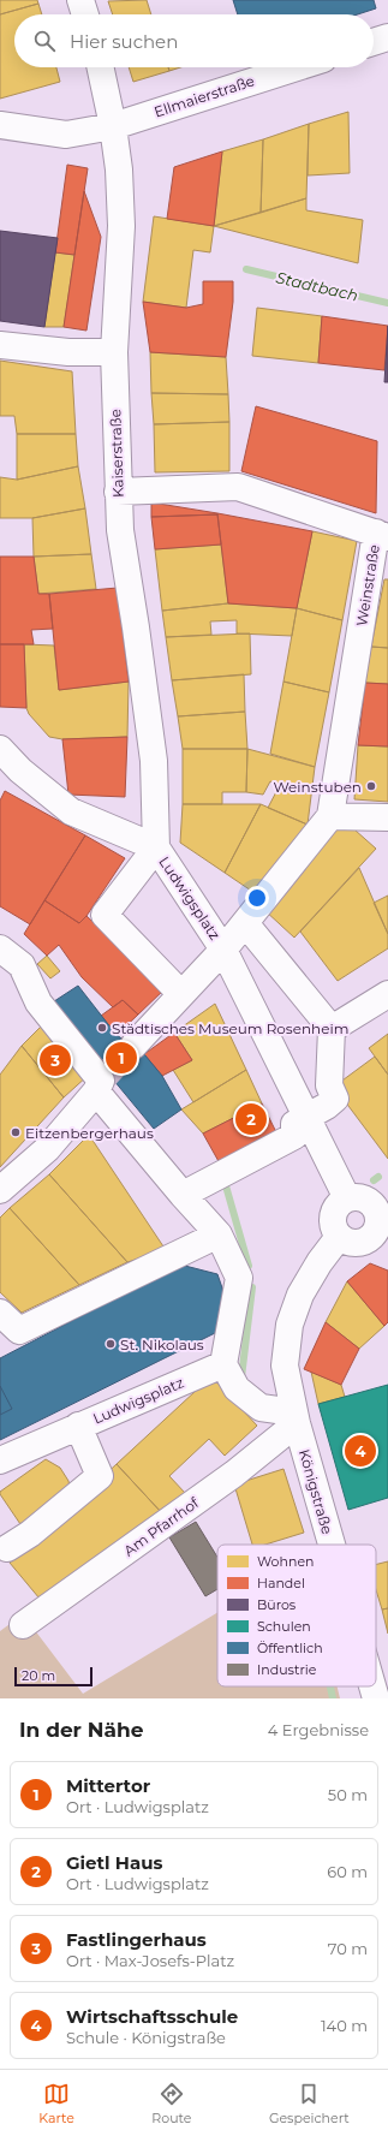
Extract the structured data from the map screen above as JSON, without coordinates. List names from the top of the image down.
{
  "streets": {
    "street": [
      "Ellmaierstraße",
      "Kaiserstraße",
      "Weinstraße",
      "Ludwigsplatz",
      "Königstraße",
      "Am Pfarrhof"
    ]
  },
  "crossings": [
    ["Ellmaierstraße", "Kaiserstraße"],
    ["Kaiserstraße", "Weinstraße"],
    ["Kaiserstraße", "Ludwigsplatz"],
    ["Weinstraße", "Ludwigsplatz"],
    ["Königstraße", "Am Pfarrhof"]
  ],
  "water": ["Stadtbach"],
  "places": [
    "Weinstuben",
    "Städtisches Museum Rosenheim",
    "Eitzenbergerhaus",
    "St. Nikolaus"
  ],
  "legend": [
    "Wohnen",
    "Handel",
    "Büros",
    "Schulen",
    "Öffentlich",
    "Industrie"
  ],
  "scale_bar": "20 m",
  "page": {
    "search": "Hier suchen",
    "pins": [
      "1",
      "3",
      "2",
      "4"
    ],
    "scale": "20 m",
    "heading": ["In der Nähe", "4 Ergebnisse"],
    "list": [
      {
        "mark": "1",
        "name": "Mittertor",
        "note": "Ort · Ludwigsplatz",
        "value": "50 m"
      },
      {
        "mark": "2",
        "name": "Gietl Haus",
        "note": "Ort · Ludwigsplatz",
        "value": "60 m"
      },
      {
        "mark": "3",
        "name": "Fastlingerhaus",
        "note": "Ort · Max-Josefs-Platz",
        "value": "70 m"
      },
      {
        "mark": "4",
        "name": "Wirtschaftsschule",
        "note": "Schule · Königstraße",
        "value": "140 m"
      }
    ],
    "nav": ["Karte", "Route", "Gespeichert"]
  }
}
